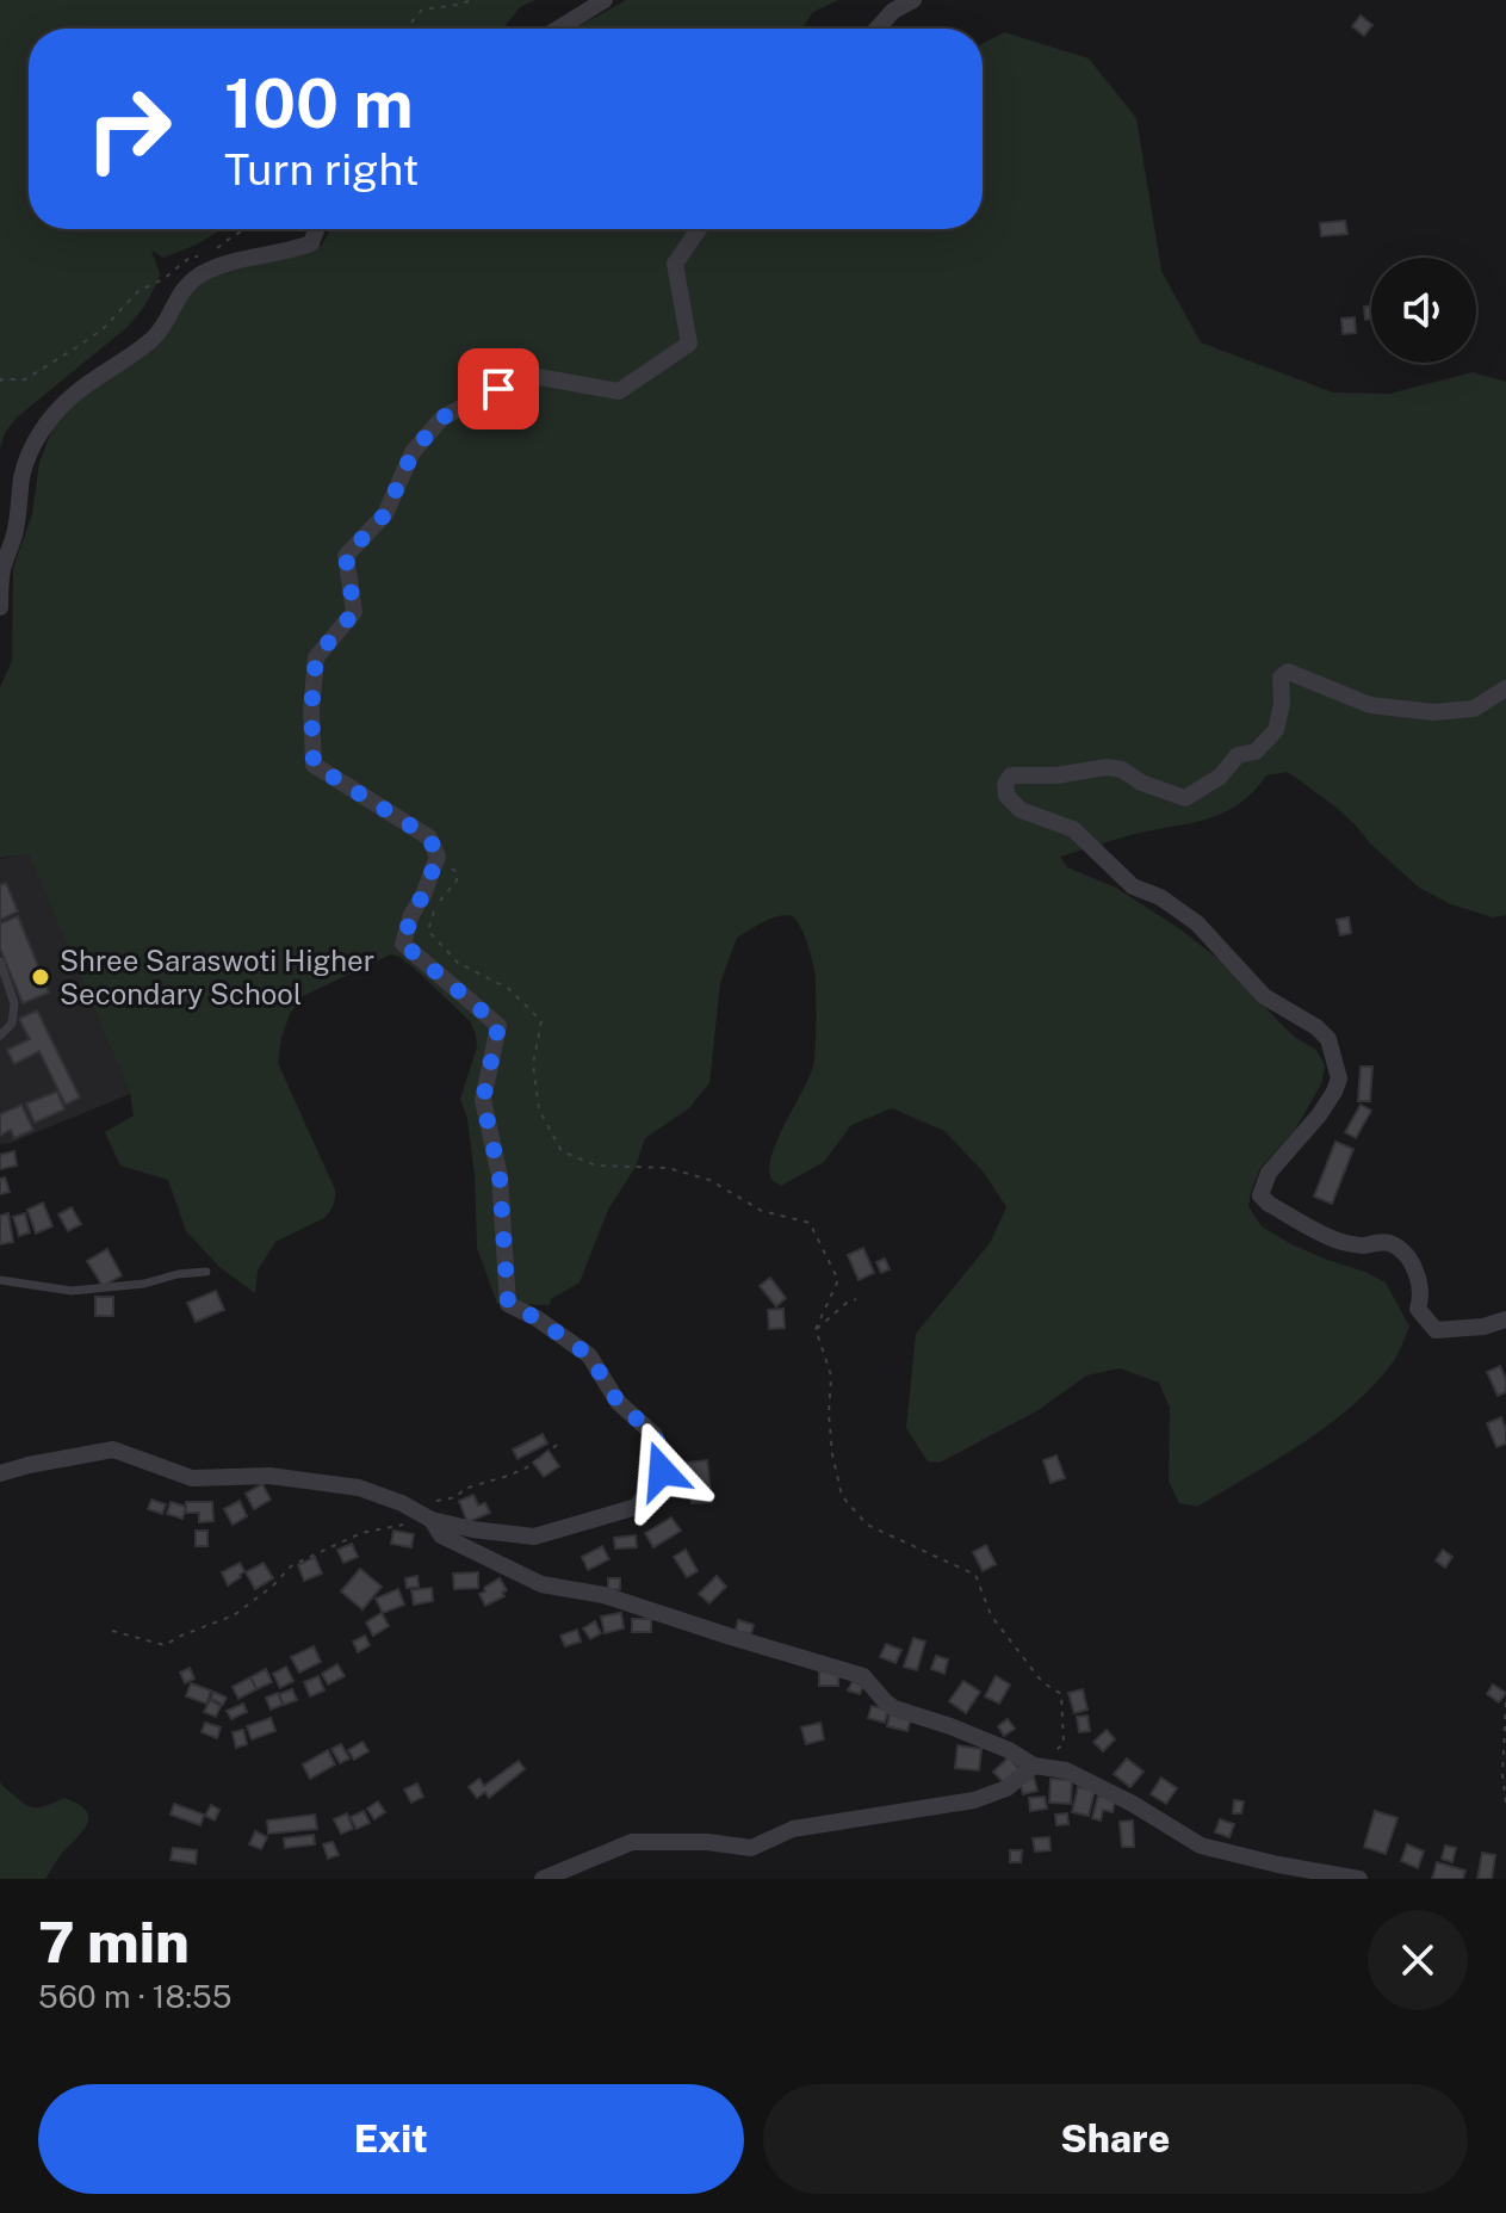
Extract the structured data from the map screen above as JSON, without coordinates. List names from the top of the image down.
{
  "places": ["Shree Saraswoti Higher Secondary School"],
  "page": {
    "turn": ["100 m", "Turn right"],
    "heading": ["7 min", "560 m · 18:55"],
    "buttons": ["Exit", "Share"]
  }
}
